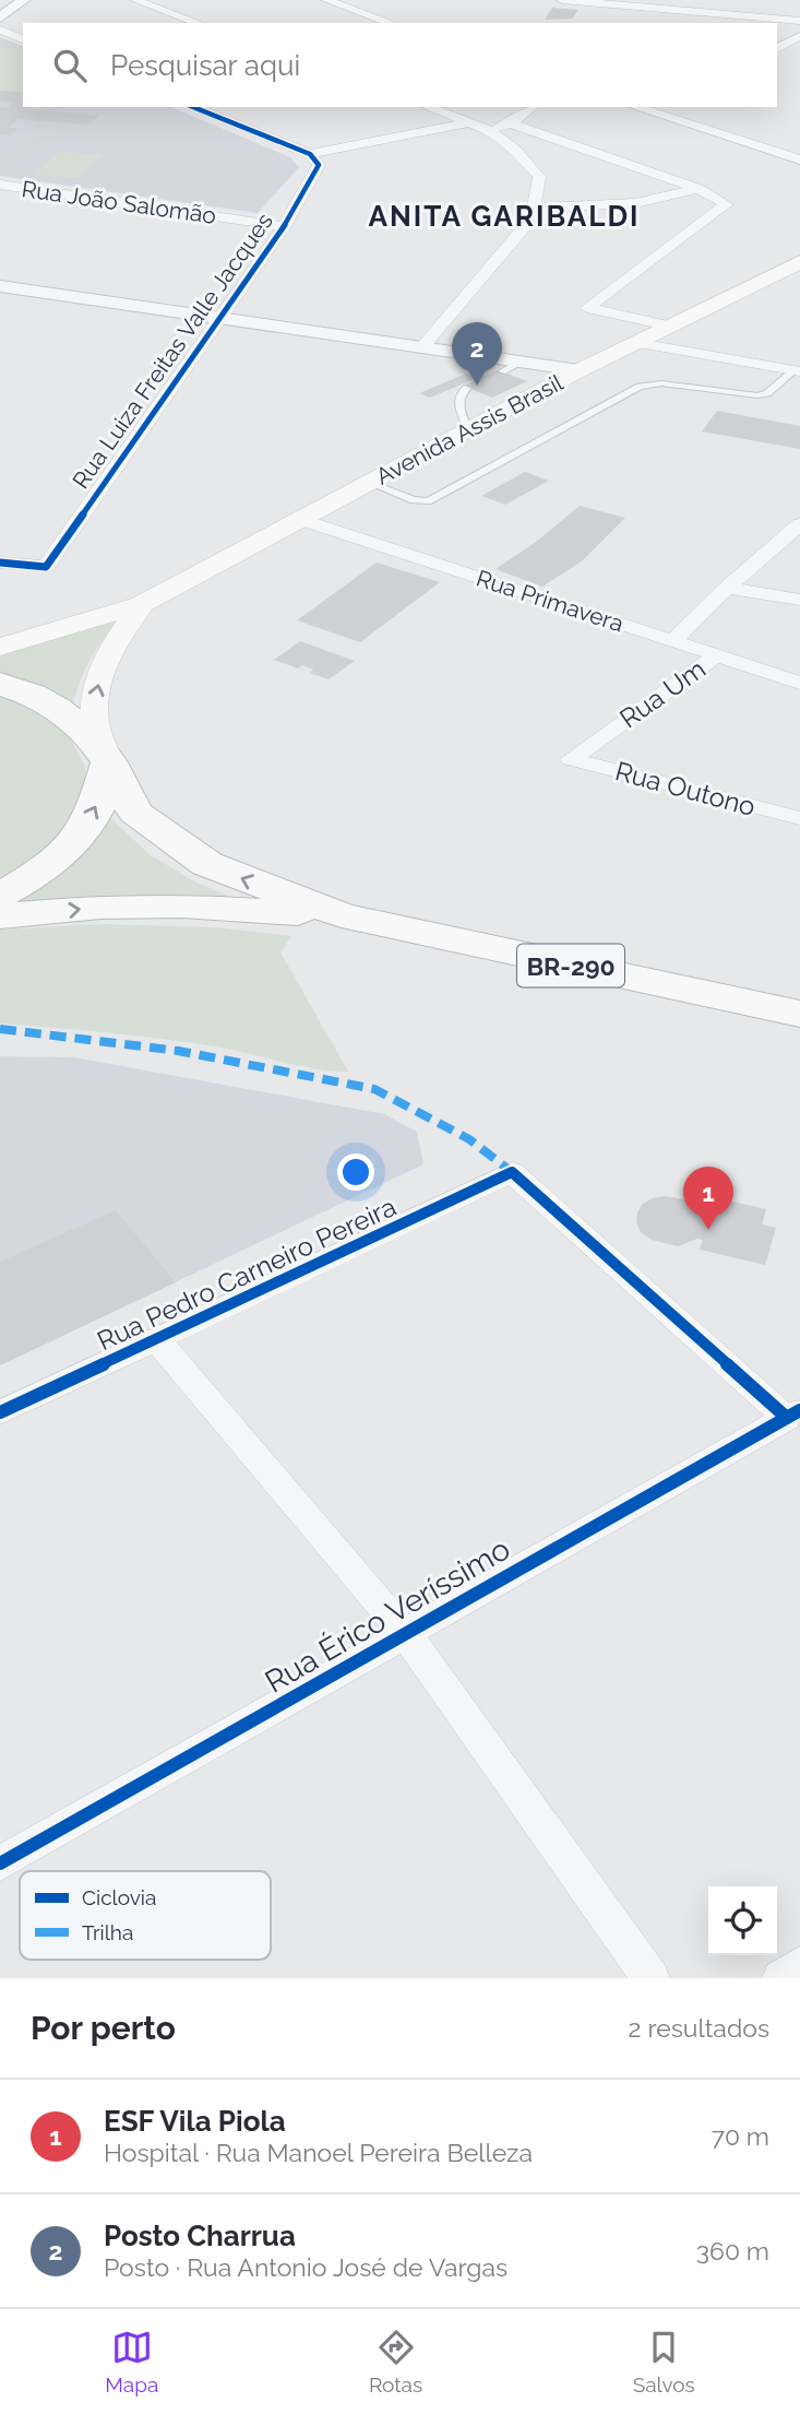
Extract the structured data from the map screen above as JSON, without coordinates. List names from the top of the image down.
{
  "streets": {
    "highway": ["BR-290"],
    "main road": ["Avenida Assis Brasil"],
    "street": [
      "Rua João Salomão",
      "Rua Luiza Freitas Valle Jacques",
      "Rua Primavera",
      "Rua Um",
      "Rua Outono",
      "Rua Pedro Carneiro Pereira",
      "Rua Érico Veríssimo"
    ]
  },
  "crossings": [
    ["Rua João Salomão", "Rua Luiza Freitas Valle Jacques"],
    ["Avenida Assis Brasil", "Rua Primavera"],
    ["Avenida Assis Brasil", "BR-290"],
    ["Rua Primavera", "Rua Um"],
    ["Rua Um", "Rua Outono"],
    ["Rua Pedro Carneiro Pereira", "Rua Érico Veríssimo"]
  ],
  "districts": ["ANITA GARIBALDI"],
  "legend": ["Ciclovia", "Trilha"],
  "page": {
    "search": "Pesquisar aqui",
    "pins": ["2", "1"],
    "heading": ["Por perto", "2 resultados"],
    "list": [
      {
        "mark": "1",
        "name": "ESF Vila Piola",
        "note": "Hospital · Rua Manoel Pereira Belleza",
        "value": "70 m"
      },
      {
        "mark": "2",
        "name": "Posto Charrua",
        "note": "Posto · Rua Antonio José de Vargas",
        "value": "360 m"
      }
    ],
    "nav": ["Mapa", "Rotas", "Salvos"]
  }
}
